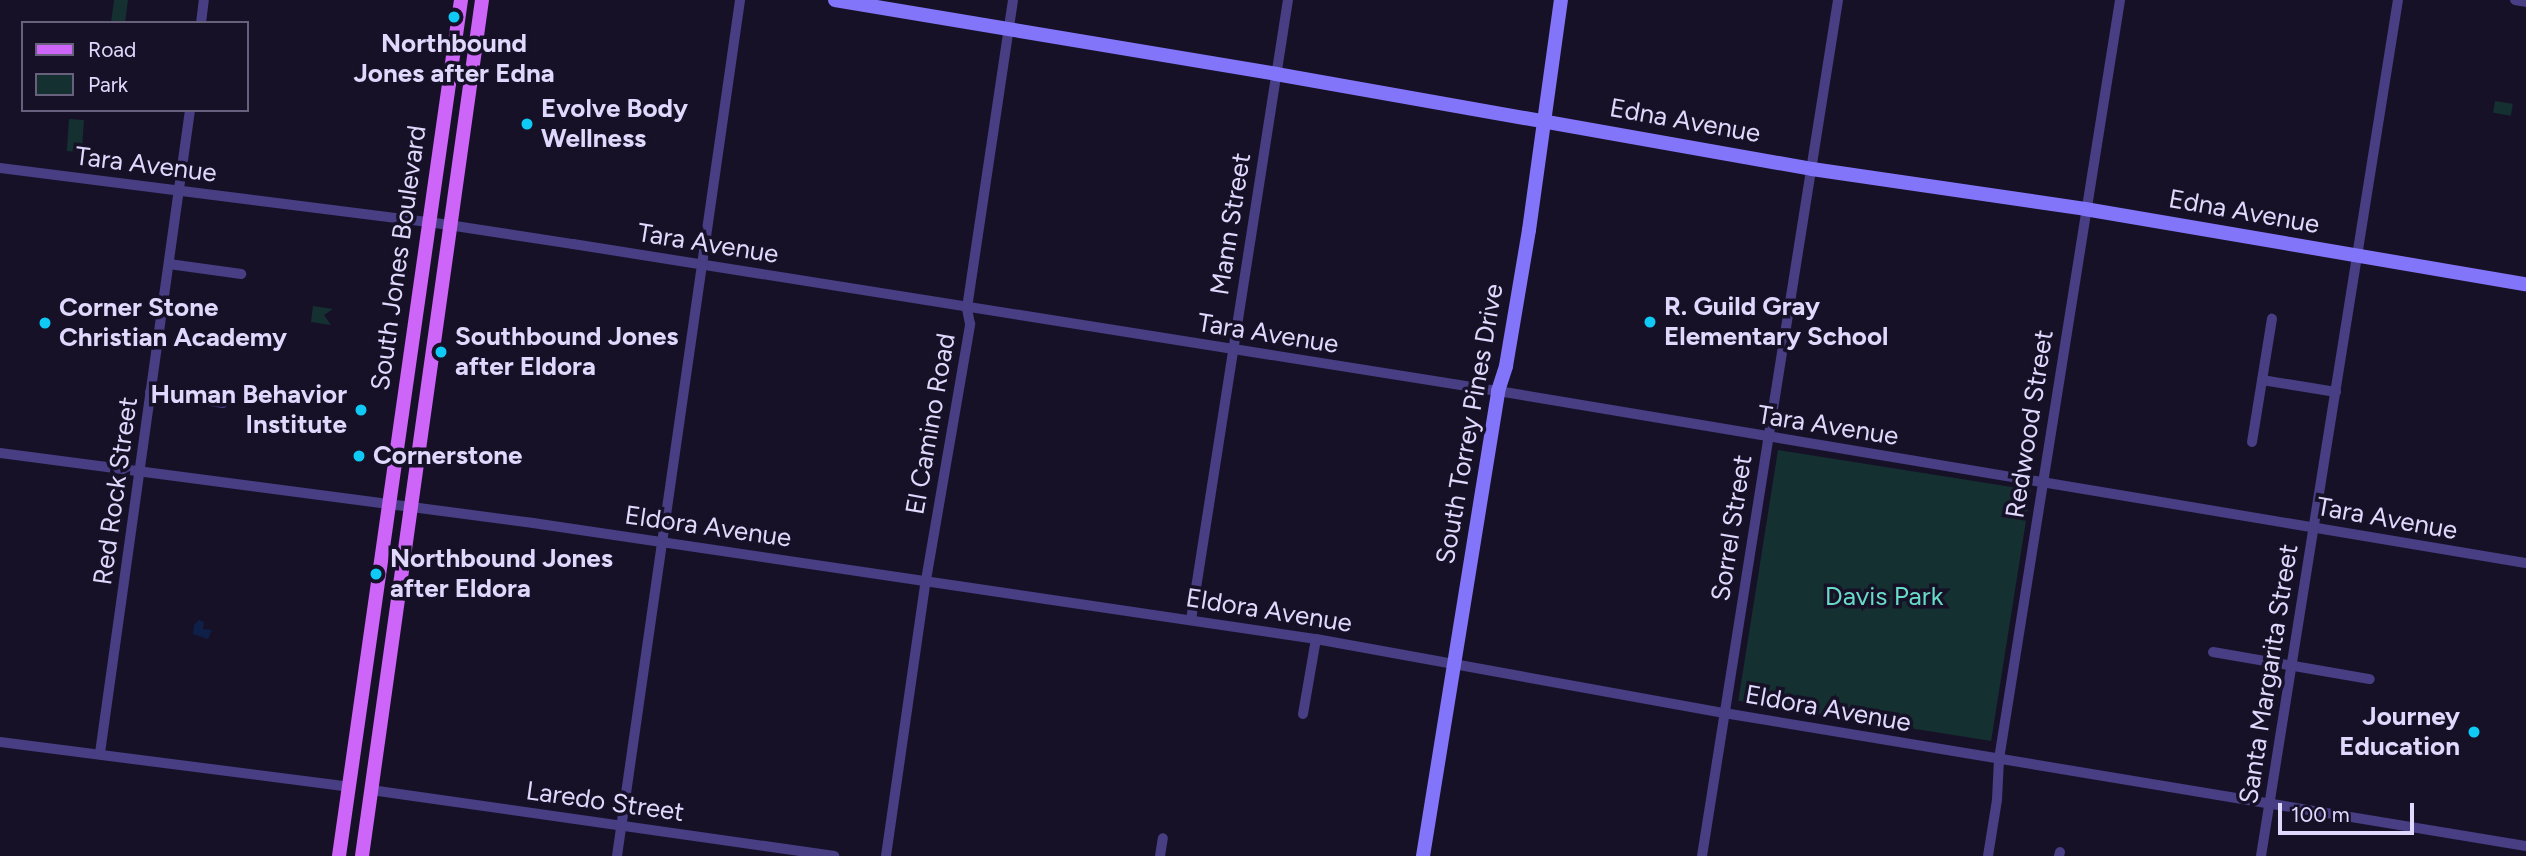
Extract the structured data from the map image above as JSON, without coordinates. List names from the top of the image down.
{
  "streets": {
    "main road": ["South Jones Boulevard"],
    "street": [
      "Edna Avenue",
      "Tara Avenue",
      "Mann Street",
      "El Camino Road",
      "South Torrey Pines Drive",
      "Redwood Street",
      "Red Rock Street",
      "Eldora Avenue",
      "Sorrel Street",
      "Santa Margarita Street",
      "Laredo Street"
    ]
  },
  "crossings": [
    ["Edna Avenue", "Mann Street"],
    ["Edna Avenue", "El Camino Road"],
    ["Edna Avenue", "South Torrey Pines Drive"],
    ["Edna Avenue", "Redwood Street"],
    ["Edna Avenue", "Sorrel Street"],
    ["Edna Avenue", "Santa Margarita Street"],
    ["Tara Avenue", "Mann Street"],
    ["Tara Avenue", "South Jones Boulevard"],
    ["Tara Avenue", "El Camino Road"],
    ["Tara Avenue", "South Torrey Pines Drive"],
    ["Tara Avenue", "Redwood Street"],
    ["Tara Avenue", "Red Rock Street"],
    ["Tara Avenue", "Sorrel Street"],
    ["Tara Avenue", "Santa Margarita Street"],
    ["Mann Street", "Eldora Avenue"],
    ["South Jones Boulevard", "Eldora Avenue"],
    ["South Jones Boulevard", "Laredo Street"],
    ["El Camino Road", "Eldora Avenue"],
    ["South Torrey Pines Drive", "Eldora Avenue"],
    ["Redwood Street", "Eldora Avenue"],
    ["Red Rock Street", "Eldora Avenue"],
    ["Eldora Avenue", "Sorrel Street"],
    ["Eldora Avenue", "Santa Margarita Street"]
  ],
  "parks": ["Davis Park"],
  "places": [
    "Northbound Jones after Edna",
    "Evolve Body Wellness",
    "R. Guild Gray Elementary School",
    "Corner Stone Christian Academy",
    "Southbound Jones after Eldora",
    "Human Behavior Institute",
    "Cornerstone",
    "Northbound Jones after Eldora",
    "Journey Education"
  ],
  "legend": ["Road", "Park"],
  "scale_bar": "100 m"
}
